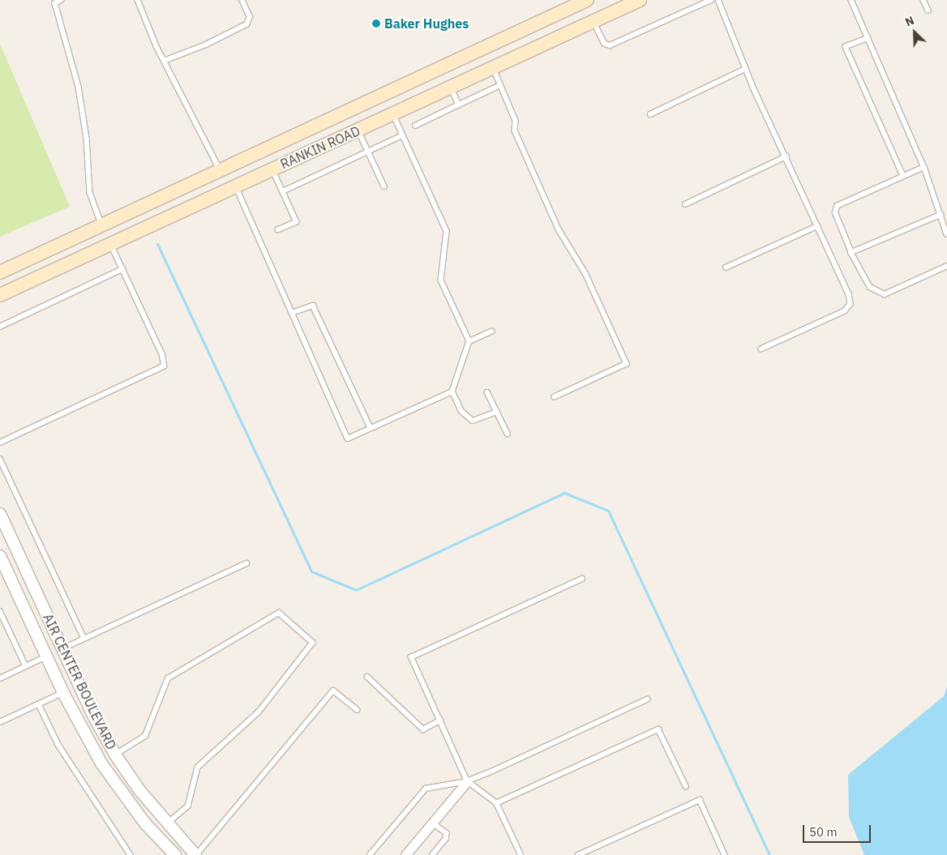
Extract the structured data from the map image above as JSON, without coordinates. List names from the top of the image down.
{
  "streets": {
    "main road": ["RANKIN ROAD"],
    "street": ["AIR CENTER BOULEVARD"]
  },
  "places": ["Baker Hughes"],
  "scale_bar": "50 m",
  "north": "top left"
}
